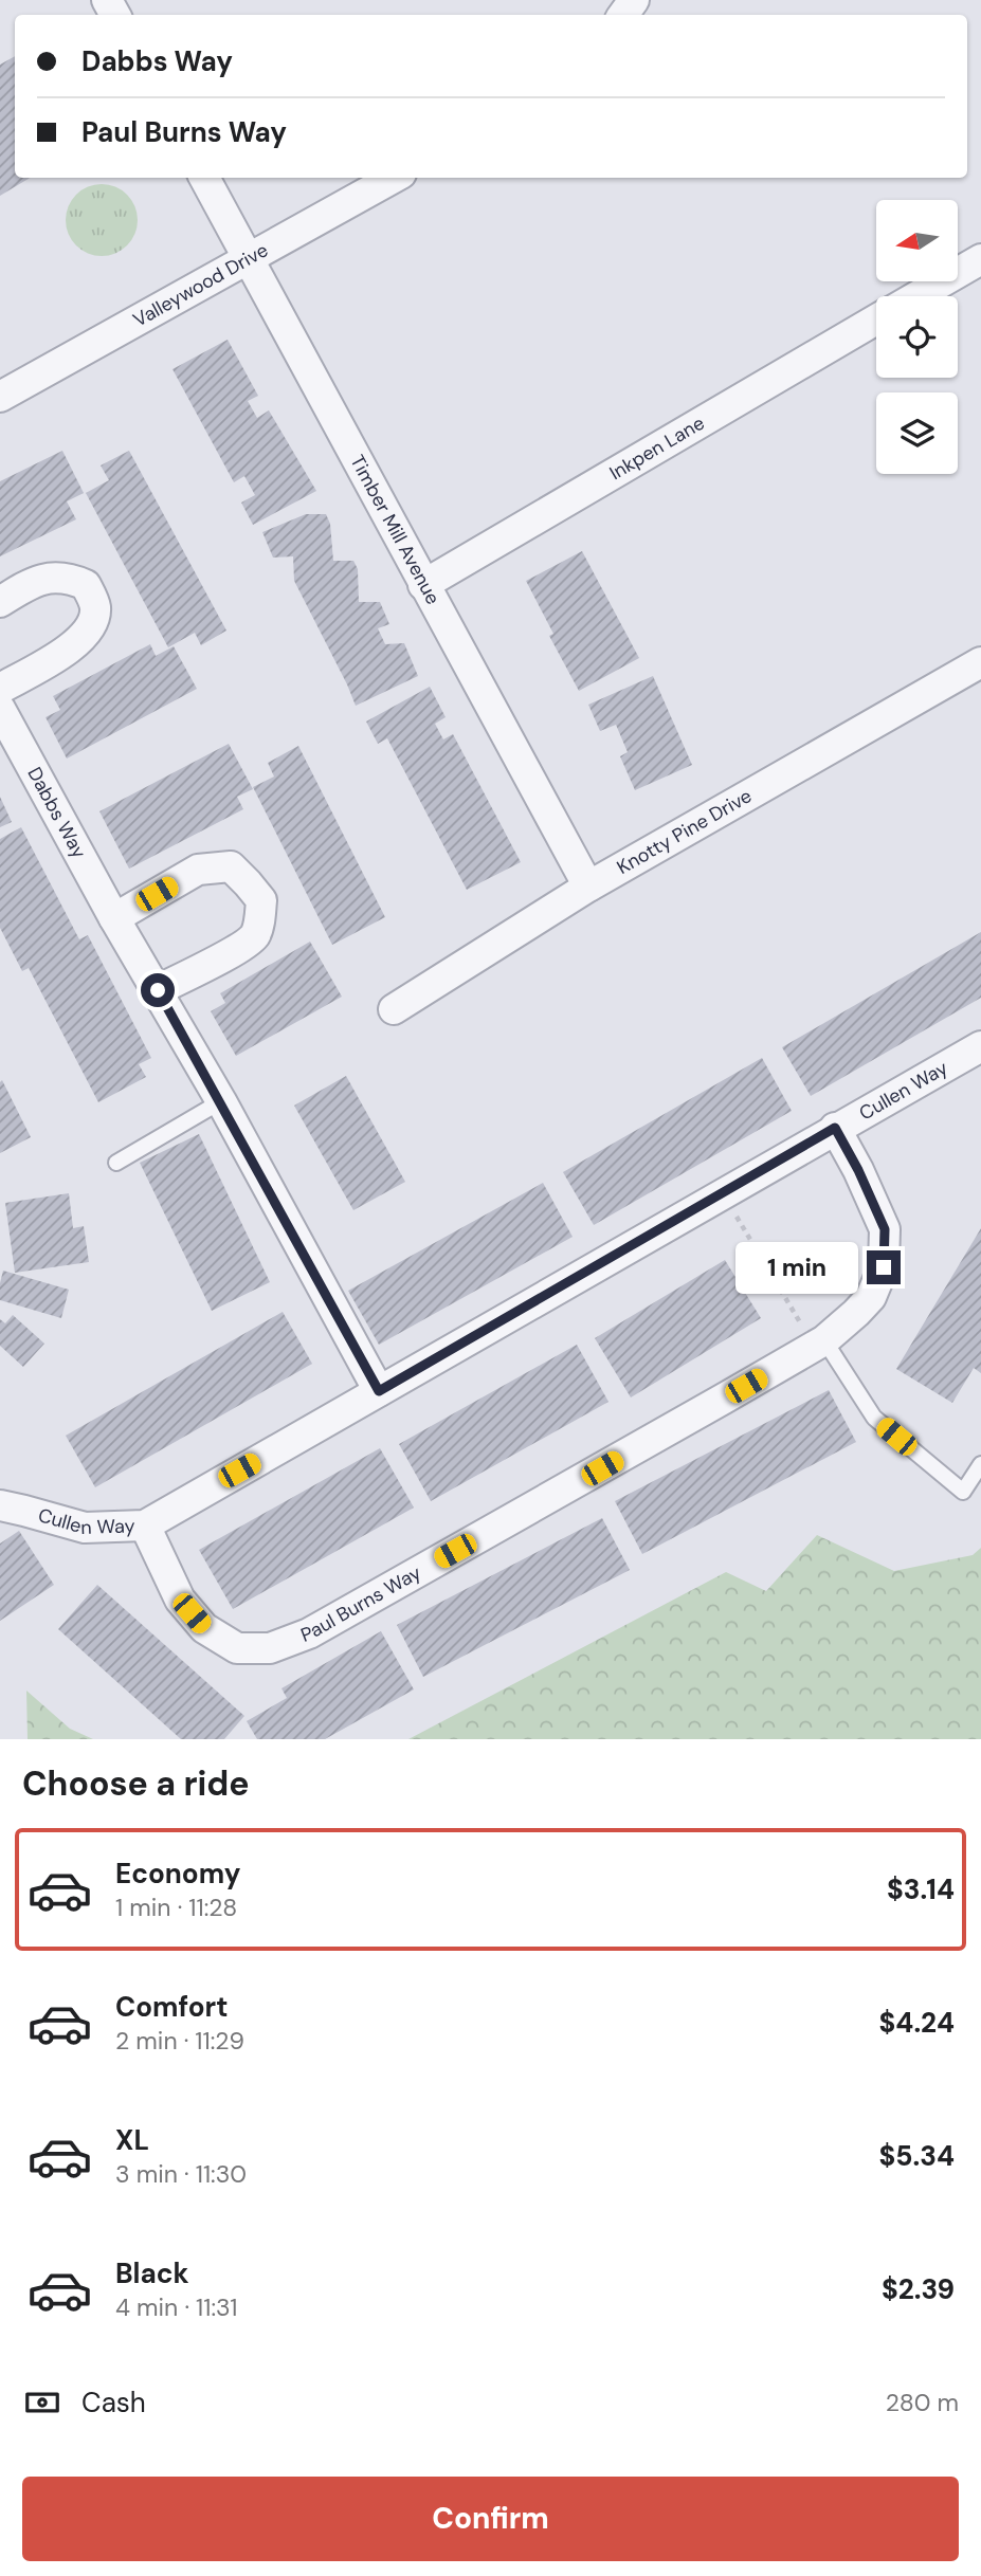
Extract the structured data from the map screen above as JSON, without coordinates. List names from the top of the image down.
{
  "streets": {
    "street": [
      "Valleywood Drive",
      "Inkpen Lane",
      "Timber Mill Avenue",
      "Dabbs Way",
      "Knotty Pine Drive",
      "Cullen Way",
      "Paul Burns Way"
    ]
  },
  "crossings": [
    ["Valleywood Drive", "Timber Mill Avenue"],
    ["Inkpen Lane", "Timber Mill Avenue"],
    ["Timber Mill Avenue", "Knotty Pine Drive"],
    ["Dabbs Way", "Cullen Way"],
    ["Cullen Way", "Paul Burns Way"]
  ],
  "north": "left",
  "page": {
    "banner": ["Dabbs Way", "Paul Burns Way"],
    "bubble": "1 min",
    "heading": "Choose a ride",
    "list": [
      {
        "name": "Economy",
        "note": "1 min · 11:28",
        "value": "$3.14"
      },
      {
        "name": "Comfort",
        "note": "2 min · 11:29",
        "value": "$4.24"
      },
      {
        "name": "XL",
        "note": "3 min · 11:30",
        "value": "$5.34"
      },
      {
        "name": "Black",
        "note": "4 min · 11:31",
        "value": "$2.39"
      }
    ],
    "pay": ["Cash", "280 m"],
    "buttons": "Confirm"
  }
}
